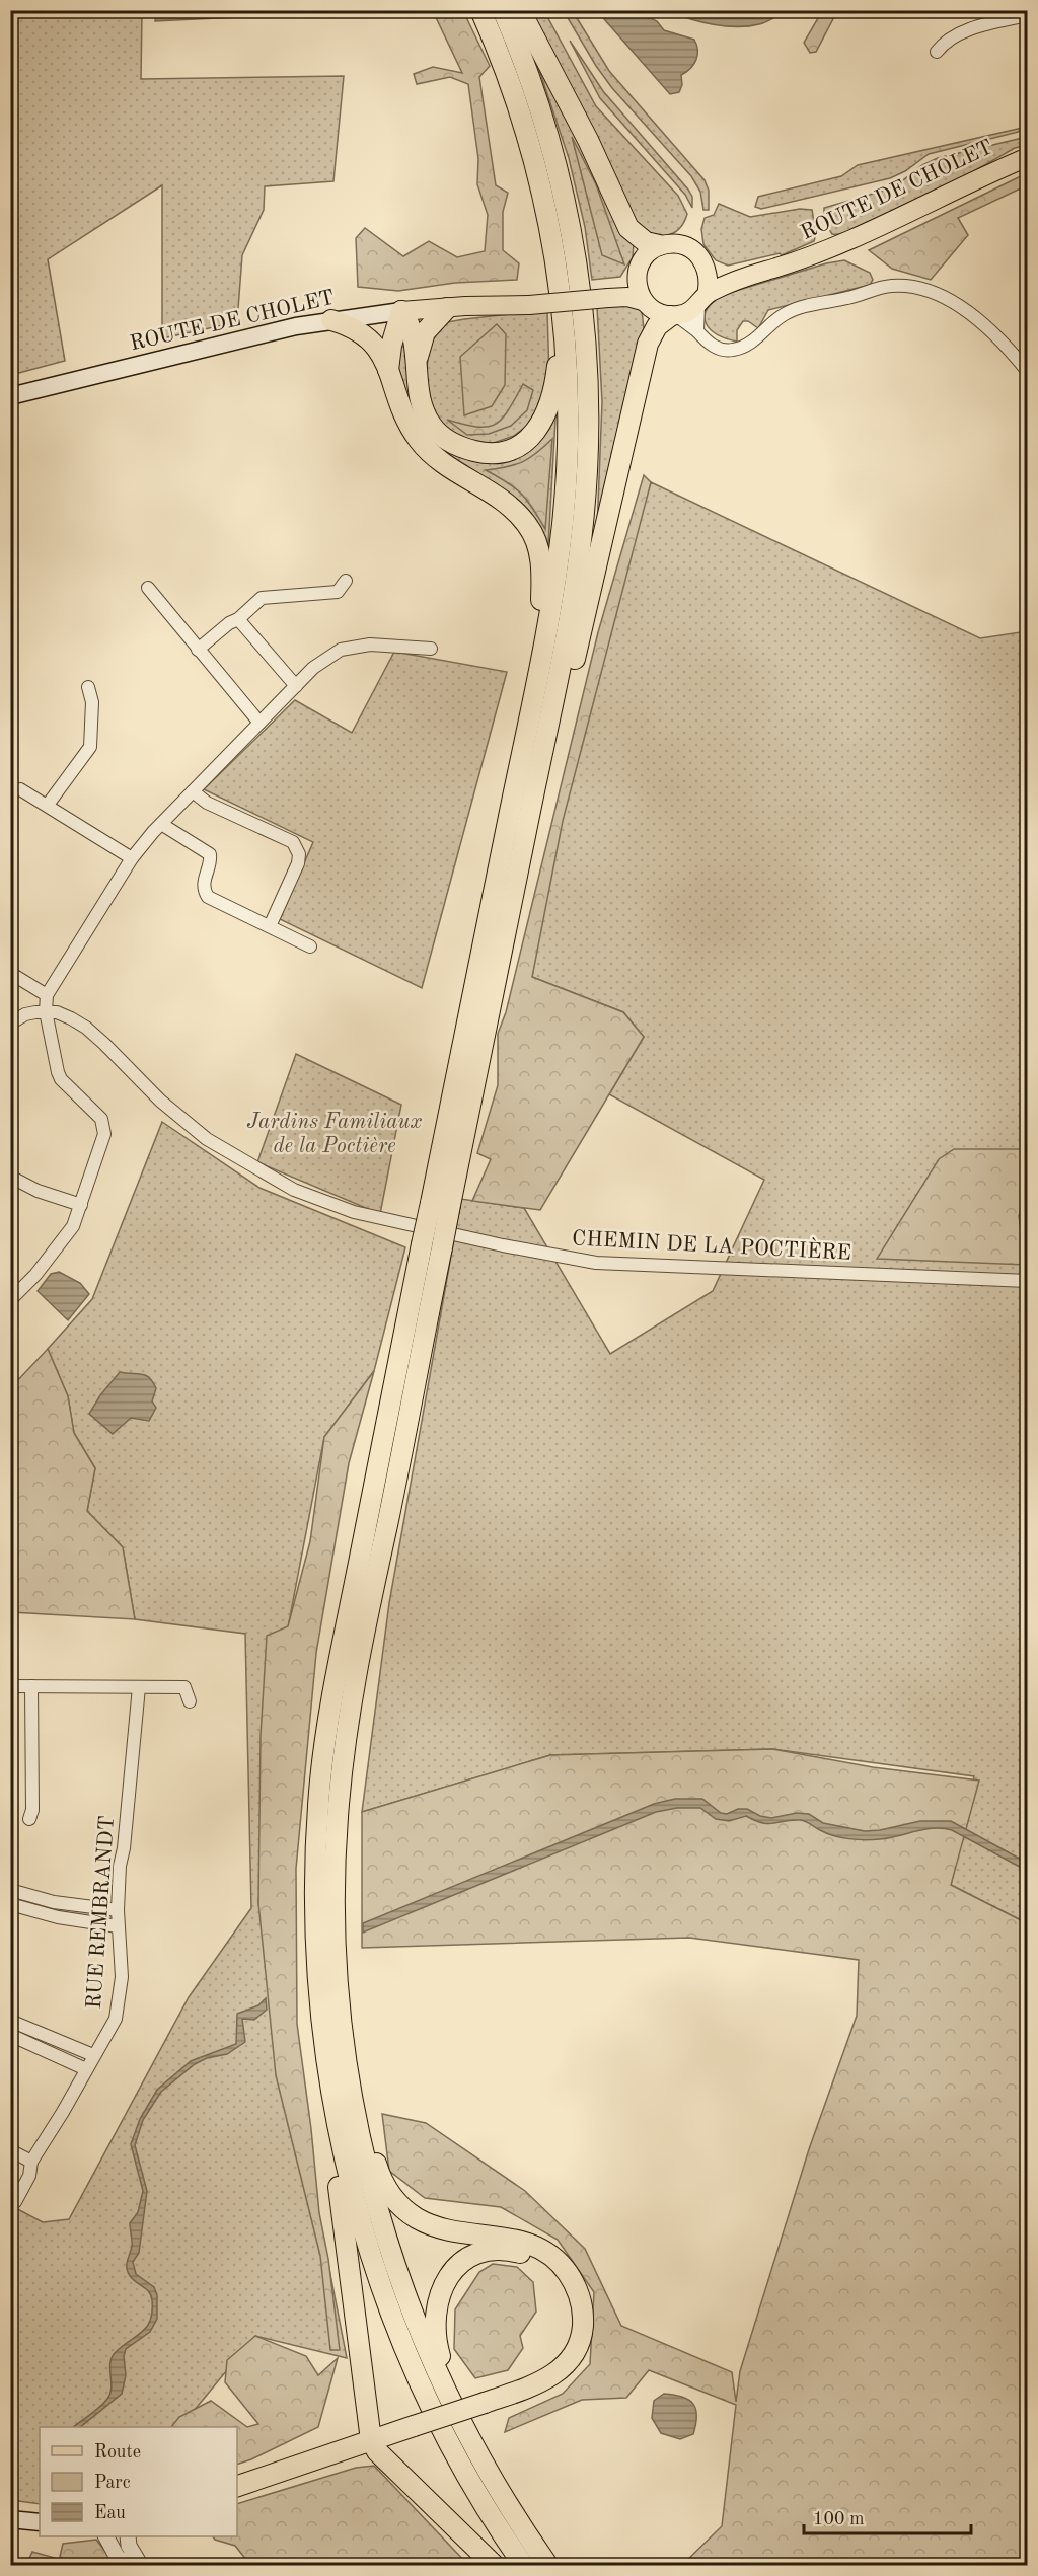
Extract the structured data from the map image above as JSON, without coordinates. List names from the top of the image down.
{
  "streets": {
    "main road": ["ROUTE DE CHOLET"],
    "street": ["CHEMIN DE LA POCTIÈRE", "RUE REMBRANDT"]
  },
  "parks": ["Jardins Familiaux de la Poctière"],
  "legend": ["Route", "Parc", "Eau"],
  "scale_bar": "100 m"
}
